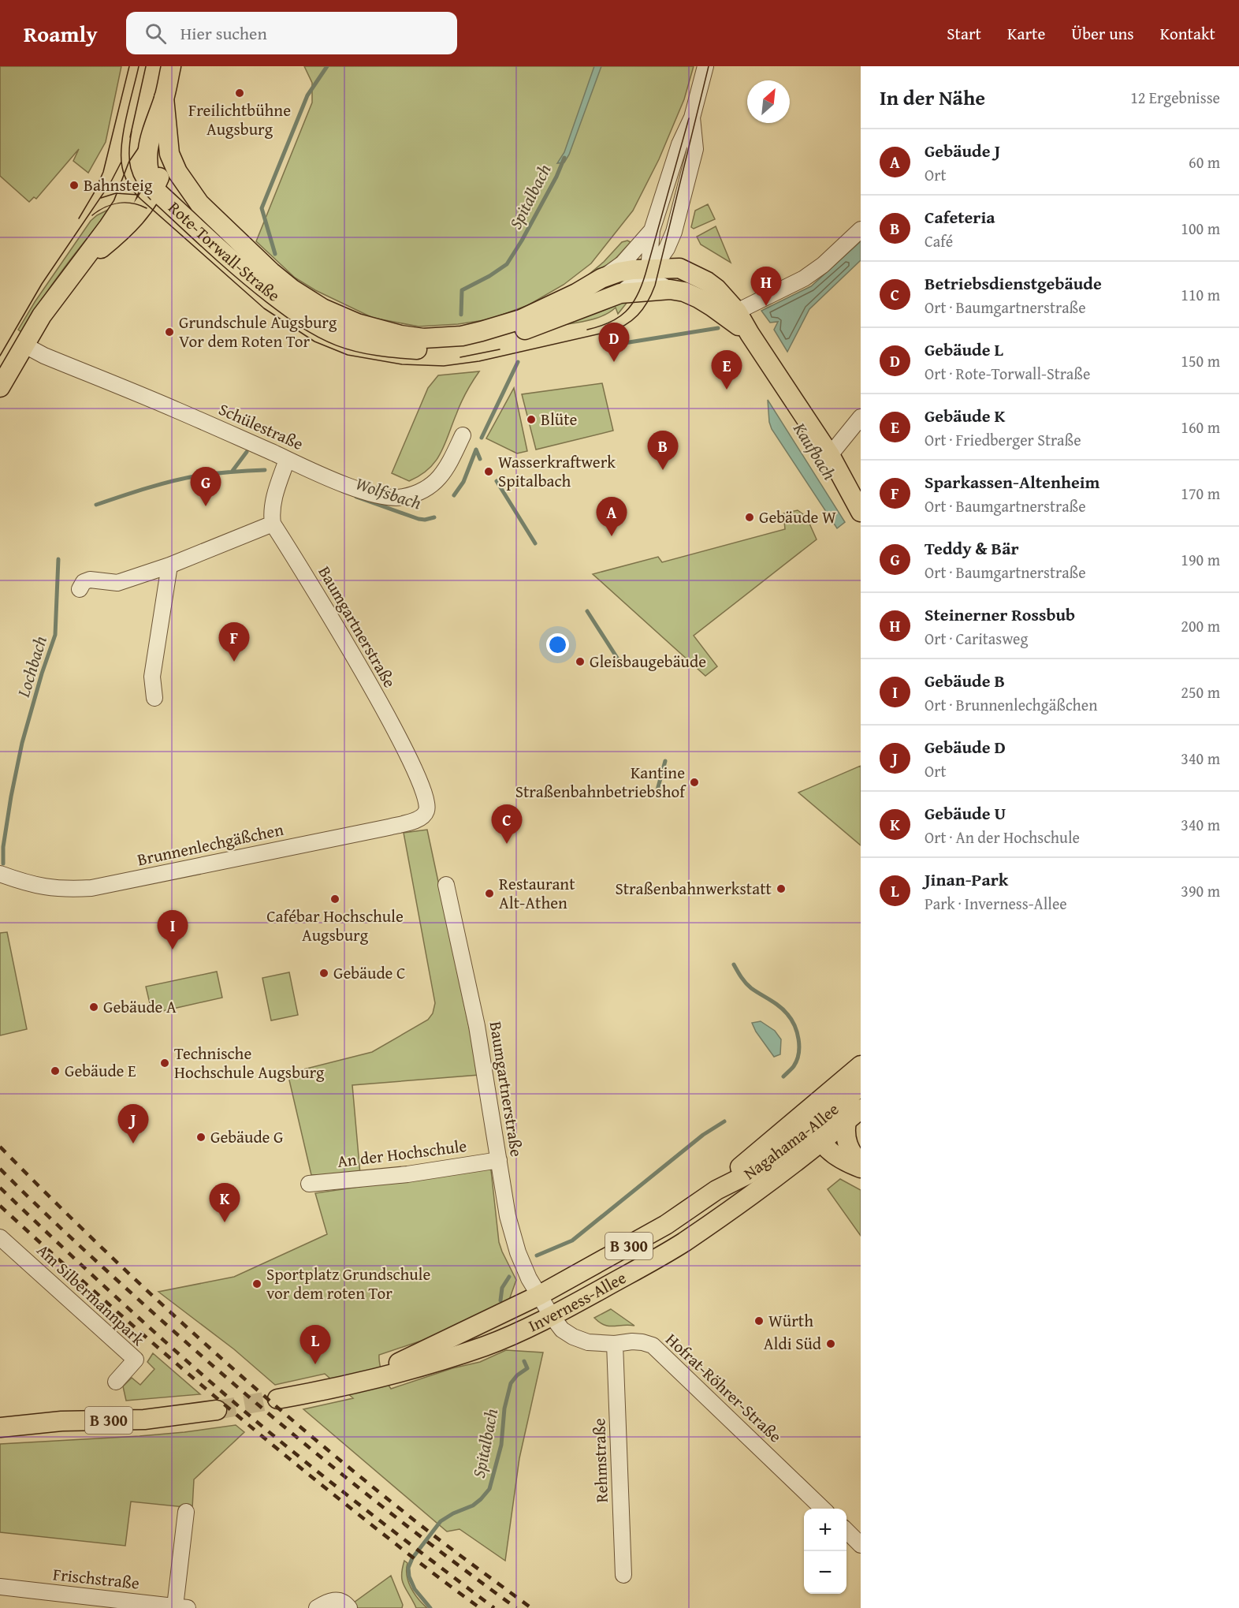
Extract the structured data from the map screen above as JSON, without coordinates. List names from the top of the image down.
{
  "streets": {
    "main road": [
      "Rote-Torwall-Straße",
      "Nagahama-Allee",
      "B 300",
      "Inverness-Allee"
    ],
    "street": [
      "Schülestraße",
      "Baumgartnerstraße",
      "Brunnenlechgäßchen",
      "An der Hochschule",
      "Am Silbermannpark",
      "Hofrat-Röhrer-Straße",
      "Rehmstraße",
      "Frischstraße"
    ]
  },
  "crossings": [
    ["Baumgartnerstraße", "Brunnenlechgäßchen"],
    ["Baumgartnerstraße", "An der Hochschule"],
    ["Baumgartnerstraße", "Inverness-Allee"],
    ["Baumgartnerstraße", "Hofrat-Röhrer-Straße"],
    ["Nagahama-Allee", "B 300"],
    ["Nagahama-Allee", "Inverness-Allee"],
    ["B 300", "Inverness-Allee"],
    ["Inverness-Allee", "Hofrat-Röhrer-Straße"],
    ["Hofrat-Röhrer-Straße", "Rehmstraße"]
  ],
  "water": [
    "Spitalbach",
    "Kaufbach",
    "Wolfsbach",
    "Lochbach"
  ],
  "places": [
    "Freilichtbühne Augsburg",
    "Bahnsteig",
    "Grundschule Augsburg Vor dem Roten Tor",
    "Blüte",
    "Wasserkraftwerk Spitalbach",
    "Gebäude W",
    "Gleisbaugebäude",
    "Kantine Straßenbahnbetriebshof",
    "Straßenbahnwerkstatt",
    "Restaurant Alt-Athen",
    "Cafébar Hochschule Augsburg",
    "Gebäude C",
    "Gebäude A",
    "Technische Hochschule Augsburg",
    "Gebäude E",
    "Gebäude G",
    "Sportplatz Grundschule vor dem roten Tor",
    "Würth",
    "Aldi Süd"
  ],
  "north": "top right",
  "page": {
    "header": "Roamly",
    "search": "Hier suchen",
    "nav": [
      "Start",
      "Karte",
      "Über uns",
      "Kontakt"
    ],
    "heading": ["In der Nähe", "12 Ergebnisse"],
    "list": [
      {
        "mark": "A",
        "name": "Gebäude J",
        "note": "Ort",
        "value": "60 m"
      },
      {
        "mark": "B",
        "name": "Cafeteria",
        "note": "Café",
        "value": "100 m"
      },
      {
        "mark": "C",
        "name": "Betriebsdienstgebäude",
        "note": "Ort · Baumgartnerstraße",
        "value": "110 m"
      },
      {
        "mark": "D",
        "name": "Gebäude L",
        "note": "Ort · Rote-Torwall-Straße",
        "value": "150 m"
      },
      {
        "mark": "E",
        "name": "Gebäude K",
        "note": "Ort · Friedberger Straße",
        "value": "160 m"
      },
      {
        "mark": "F",
        "name": "Sparkassen-Altenheim",
        "note": "Ort · Baumgartnerstraße",
        "value": "170 m"
      },
      {
        "mark": "G",
        "name": "Teddy & Bär",
        "note": "Ort · Baumgartnerstraße",
        "value": "190 m"
      },
      {
        "mark": "H",
        "name": "Steinerner Rossbub",
        "note": "Ort · Caritasweg",
        "value": "200 m"
      },
      {
        "mark": "I",
        "name": "Gebäude B",
        "note": "Ort · Brunnenlechgäßchen",
        "value": "250 m"
      },
      {
        "mark": "J",
        "name": "Gebäude D",
        "note": "Ort",
        "value": "340 m"
      },
      {
        "mark": "K",
        "name": "Gebäude U",
        "note": "Ort · An der Hochschule",
        "value": "340 m"
      },
      {
        "mark": "L",
        "name": "Jinan-Park",
        "note": "Park · Inverness-Allee",
        "value": "390 m"
      }
    ],
    "pins": [
      "H",
      "D",
      "E",
      "B",
      "G",
      "A",
      "F",
      "C",
      "I",
      "J",
      "K",
      "L"
    ],
    "map_buttons": ["+", "−"]
  }
}
